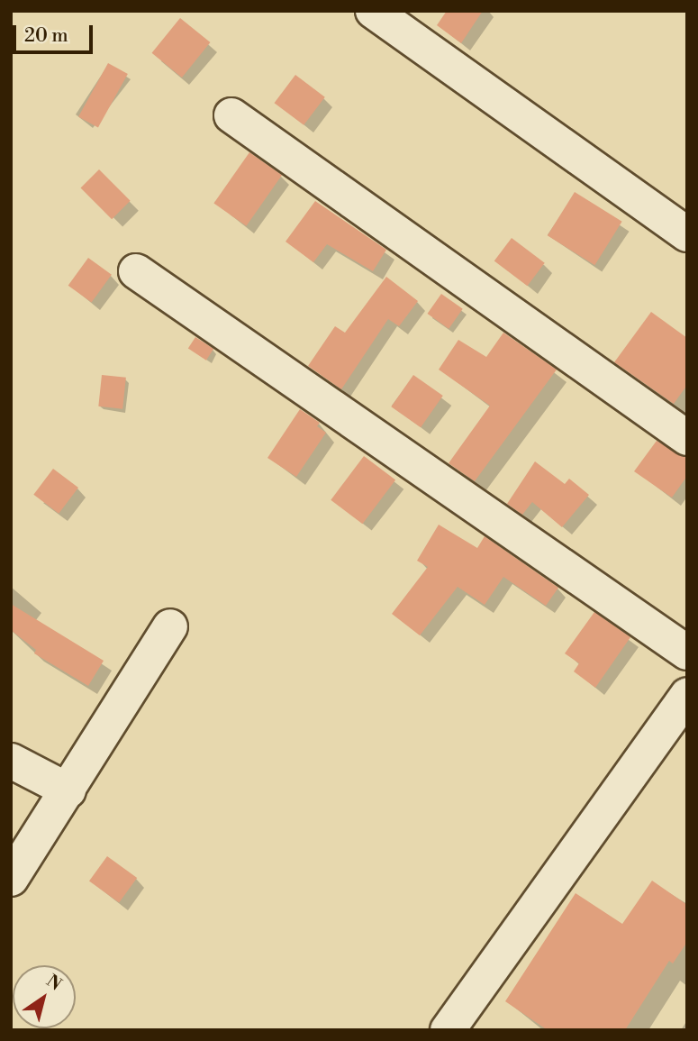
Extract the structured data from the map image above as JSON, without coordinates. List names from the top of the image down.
{
  "scale_bar": "20 m",
  "north": "top right"
}
